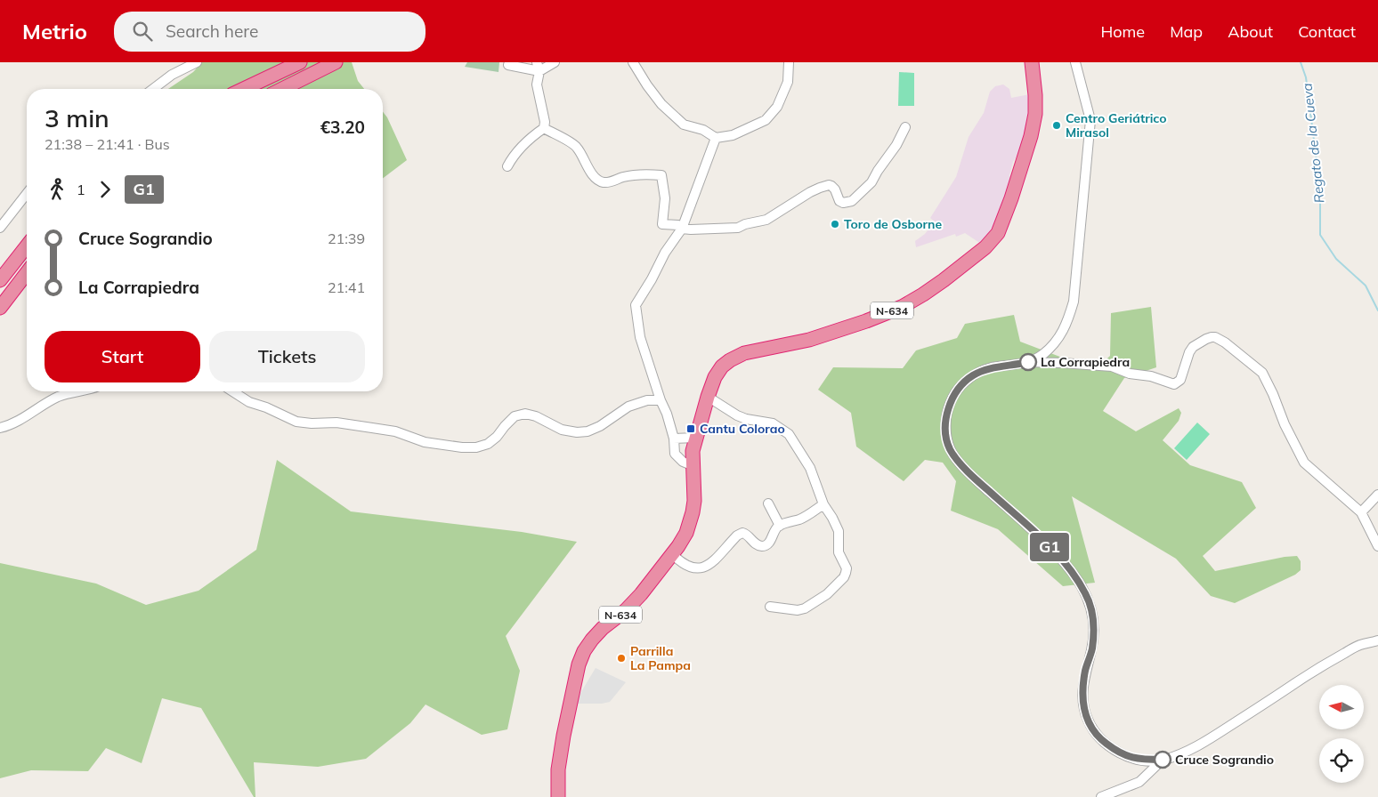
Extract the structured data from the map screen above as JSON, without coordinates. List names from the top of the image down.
{
  "streets": {
    "highway": ["N-634"]
  },
  "water": ["Regato de la Cueva"],
  "places": {
    "other": [
      "Centro Geriátrico Mirasol",
      "Toro de Osborne",
      "La Corrapiedra",
      "Parrilla La Pampa",
      "Cruce Sograndio"
    ],
    "transit": ["Cantu Colorao"]
  },
  "lines": ["bus line G1"],
  "north": "left",
  "page": {
    "header": "Metrio",
    "search": "Search here",
    "nav": [
      "Home",
      "Map",
      "About",
      "Contact"
    ],
    "on_map": "G1",
    "heading": ["3 min", "21:38 – 21:41 · Bus", "€3.20"],
    "legs": ["1", "G1"],
    "list": [
      {
        "name": "Cruce Sograndio",
        "value": "21:39"
      },
      {
        "name": "La Corrapiedra",
        "value": "21:41"
      }
    ],
    "buttons": ["Start", "Tickets"]
  }
}
